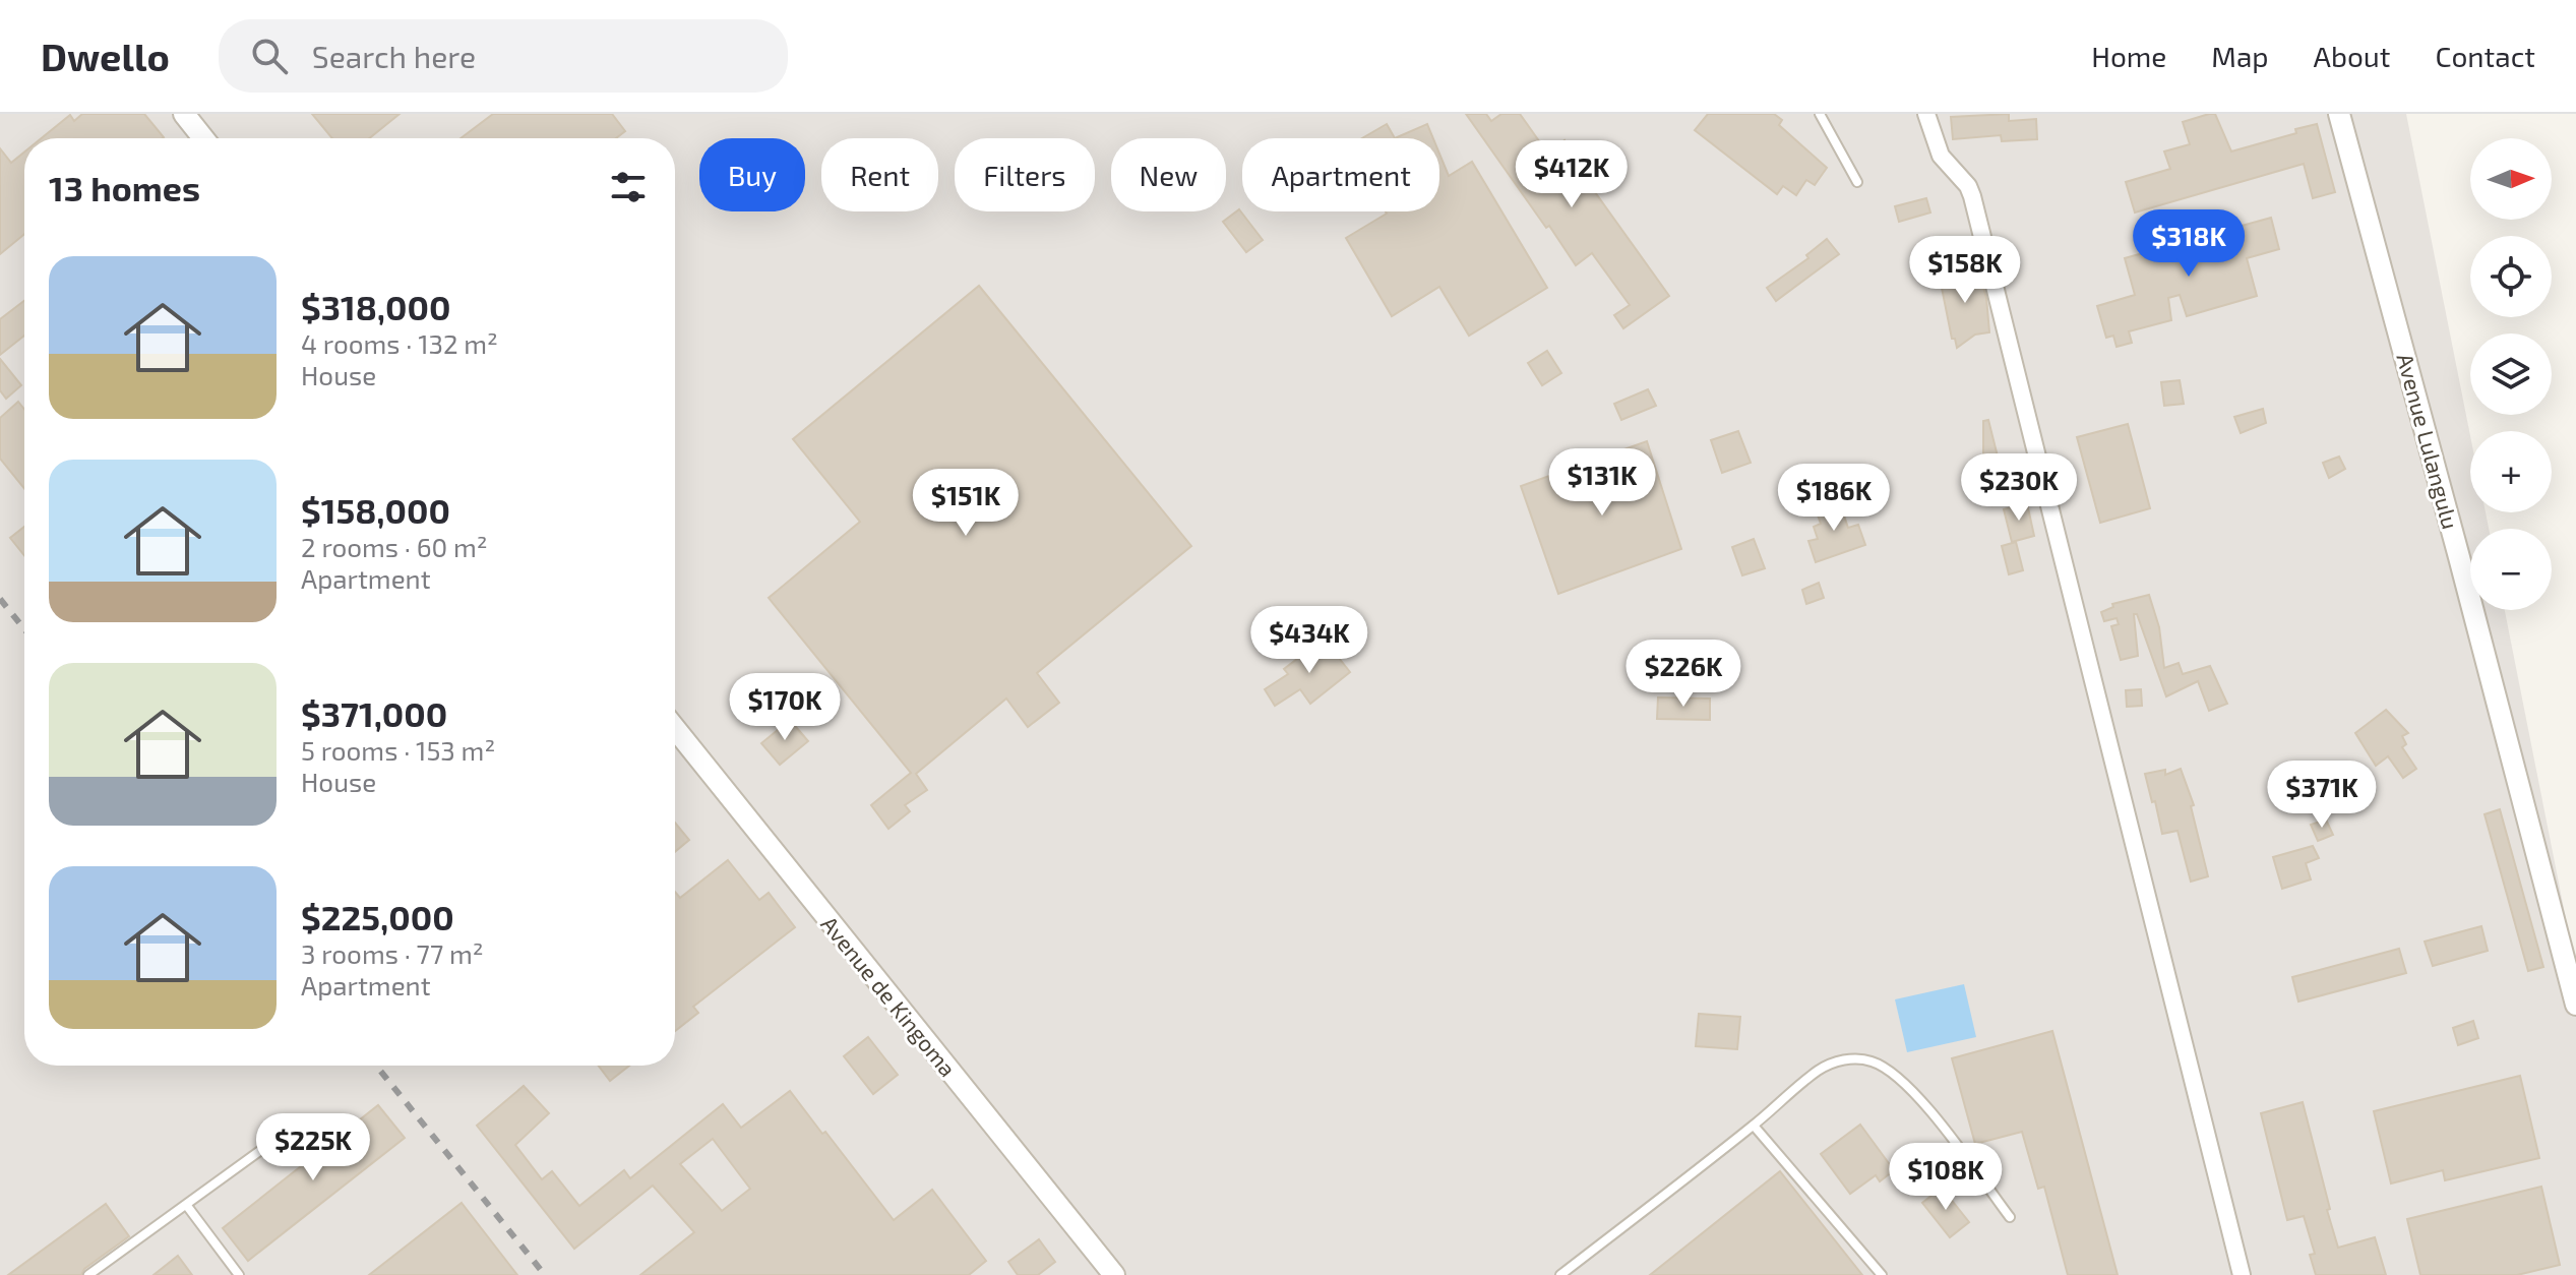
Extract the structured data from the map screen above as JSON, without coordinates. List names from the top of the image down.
{
  "streets": {
    "street": ["Avenue Lulangulu", "Avenue de Kingoma"]
  },
  "north": "right",
  "page": {
    "header": "Dwello",
    "search": "Search here",
    "nav": [
      "Home",
      "Map",
      "About",
      "Contact"
    ],
    "map_buttons": ["+", "−"],
    "chip": [
      "Buy",
      "Rent",
      "Filters",
      "New",
      "Apartment"
    ],
    "heading": "13 homes",
    "price": [
      "$412K",
      "$318K",
      "$158K",
      "$131K",
      "$230K",
      "$186K",
      "$151K",
      "$434K",
      "$226K",
      "$170K",
      "$371K",
      "$225K",
      "$108K"
    ],
    "list": [
      {
        "name": "$318,000",
        "note": "4 rooms · 132 m² · House"
      },
      {
        "name": "$158,000",
        "note": "2 rooms · 60 m² · Apartment"
      },
      {
        "name": "$371,000",
        "note": "5 rooms · 153 m² · House"
      },
      {
        "name": "$225,000",
        "note": "3 rooms · 77 m² · Apartment"
      }
    ]
  }
}
